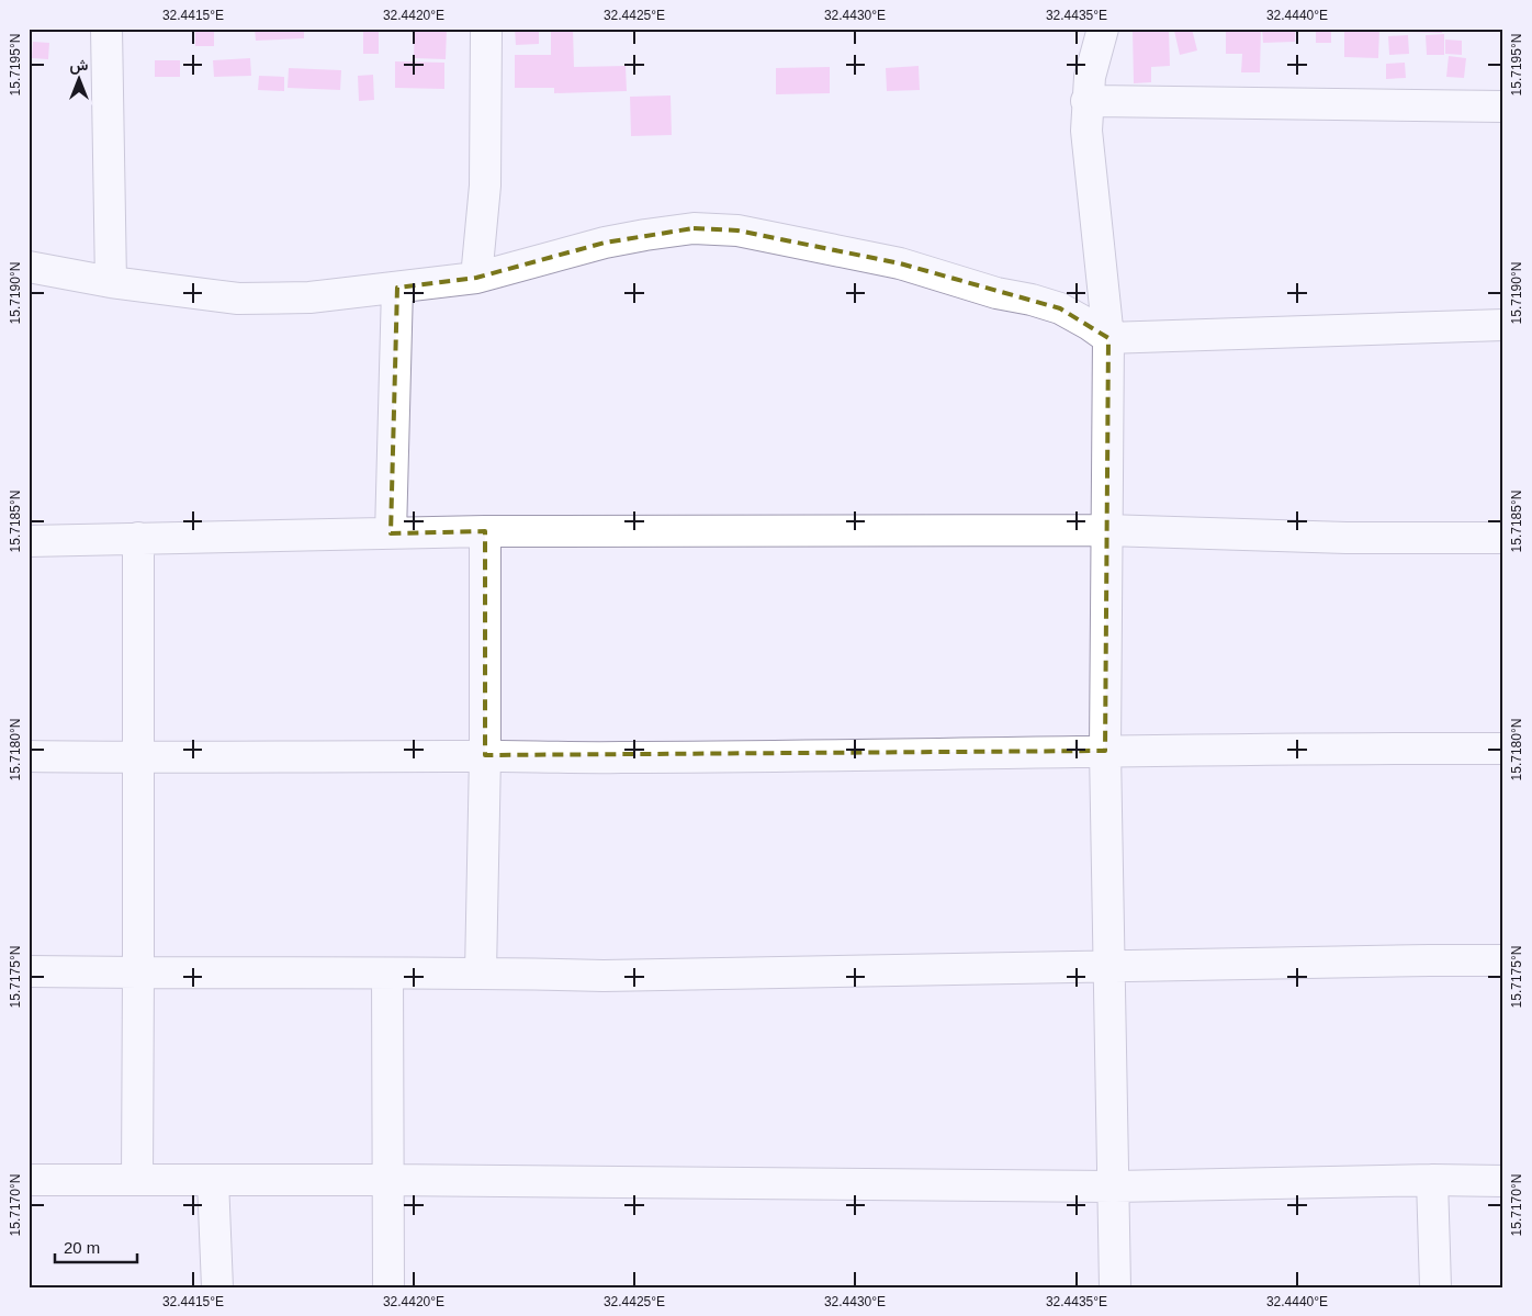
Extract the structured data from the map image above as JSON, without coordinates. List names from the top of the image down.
{
  "scale_bar": "20 m",
  "north": "top",
  "coordinates": [
    "32.4415°E",
    "32.4420°E",
    "32.4425°E",
    "32.4430°E",
    "32.4435°E",
    "32.4440°E",
    "15.7195°N",
    "15.7190°N",
    "15.7185°N",
    "15.7180°N",
    "15.7175°N",
    "15.7170°N"
  ]
}
